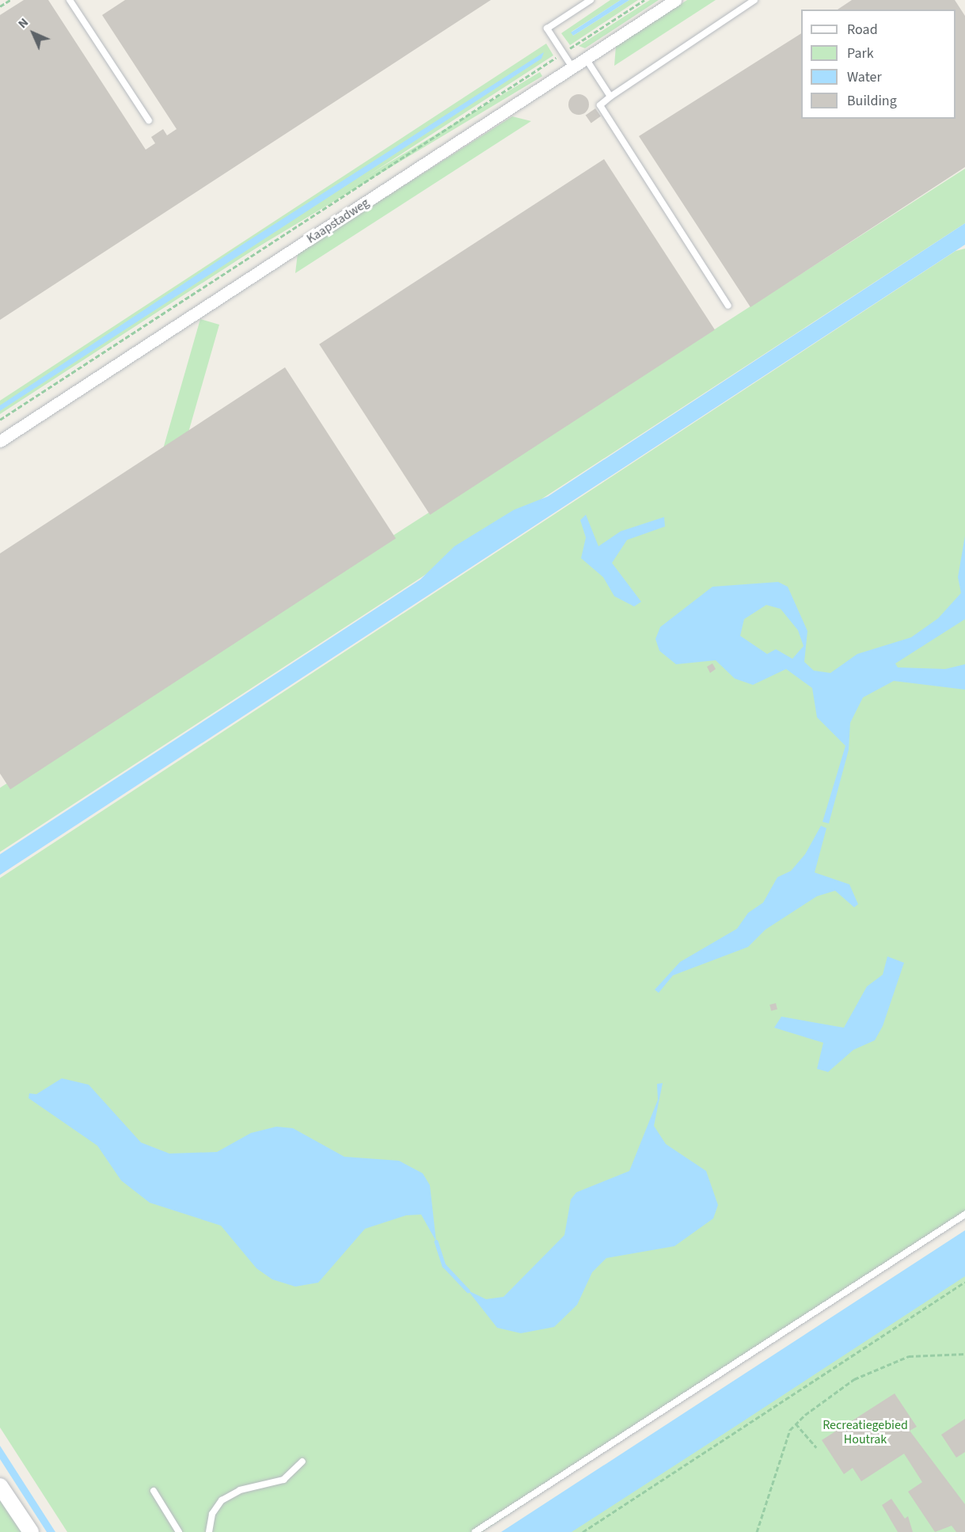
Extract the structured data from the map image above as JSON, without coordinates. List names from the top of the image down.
{
  "streets": {
    "street": ["Kaapstadweg"]
  },
  "parks": ["Recreatiegebied Houtrak"],
  "legend": [
    "Road",
    "Park",
    "Water",
    "Building"
  ],
  "north": "top left"
}
